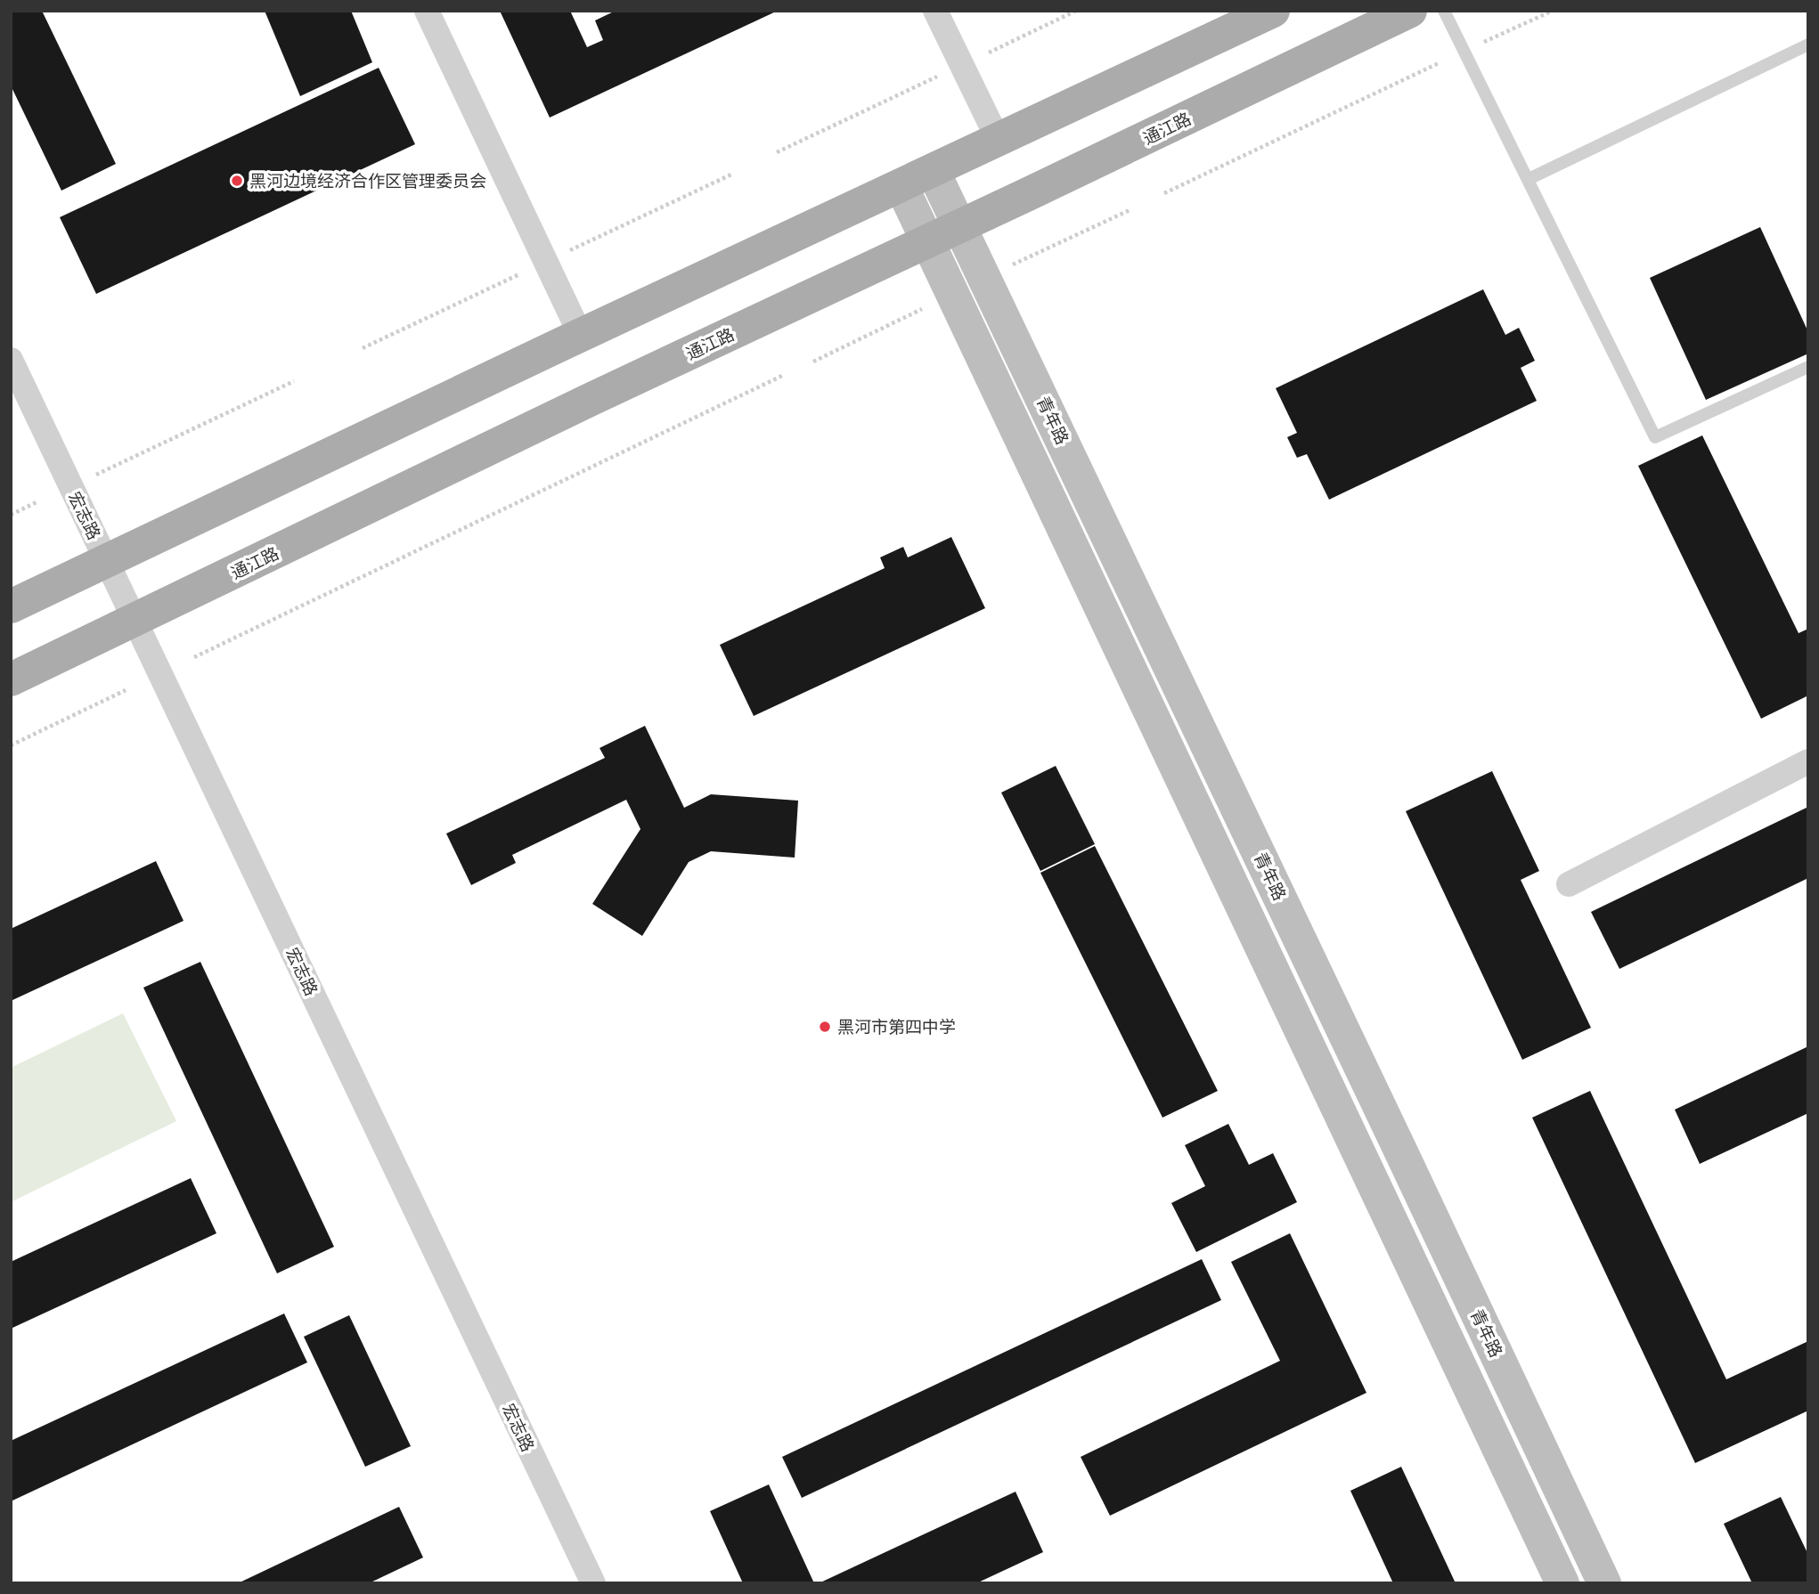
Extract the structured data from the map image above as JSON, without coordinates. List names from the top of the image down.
{
  "streets": {
    "main road": ["通江路"],
    "street": ["青年路", "宏志路"]
  },
  "crossings": [
    ["通江路", "青年路"],
    ["通江路", "宏志路"]
  ],
  "places": ["黑河边境经济合作区管理委员会", "黑河市第四中学"]
}
